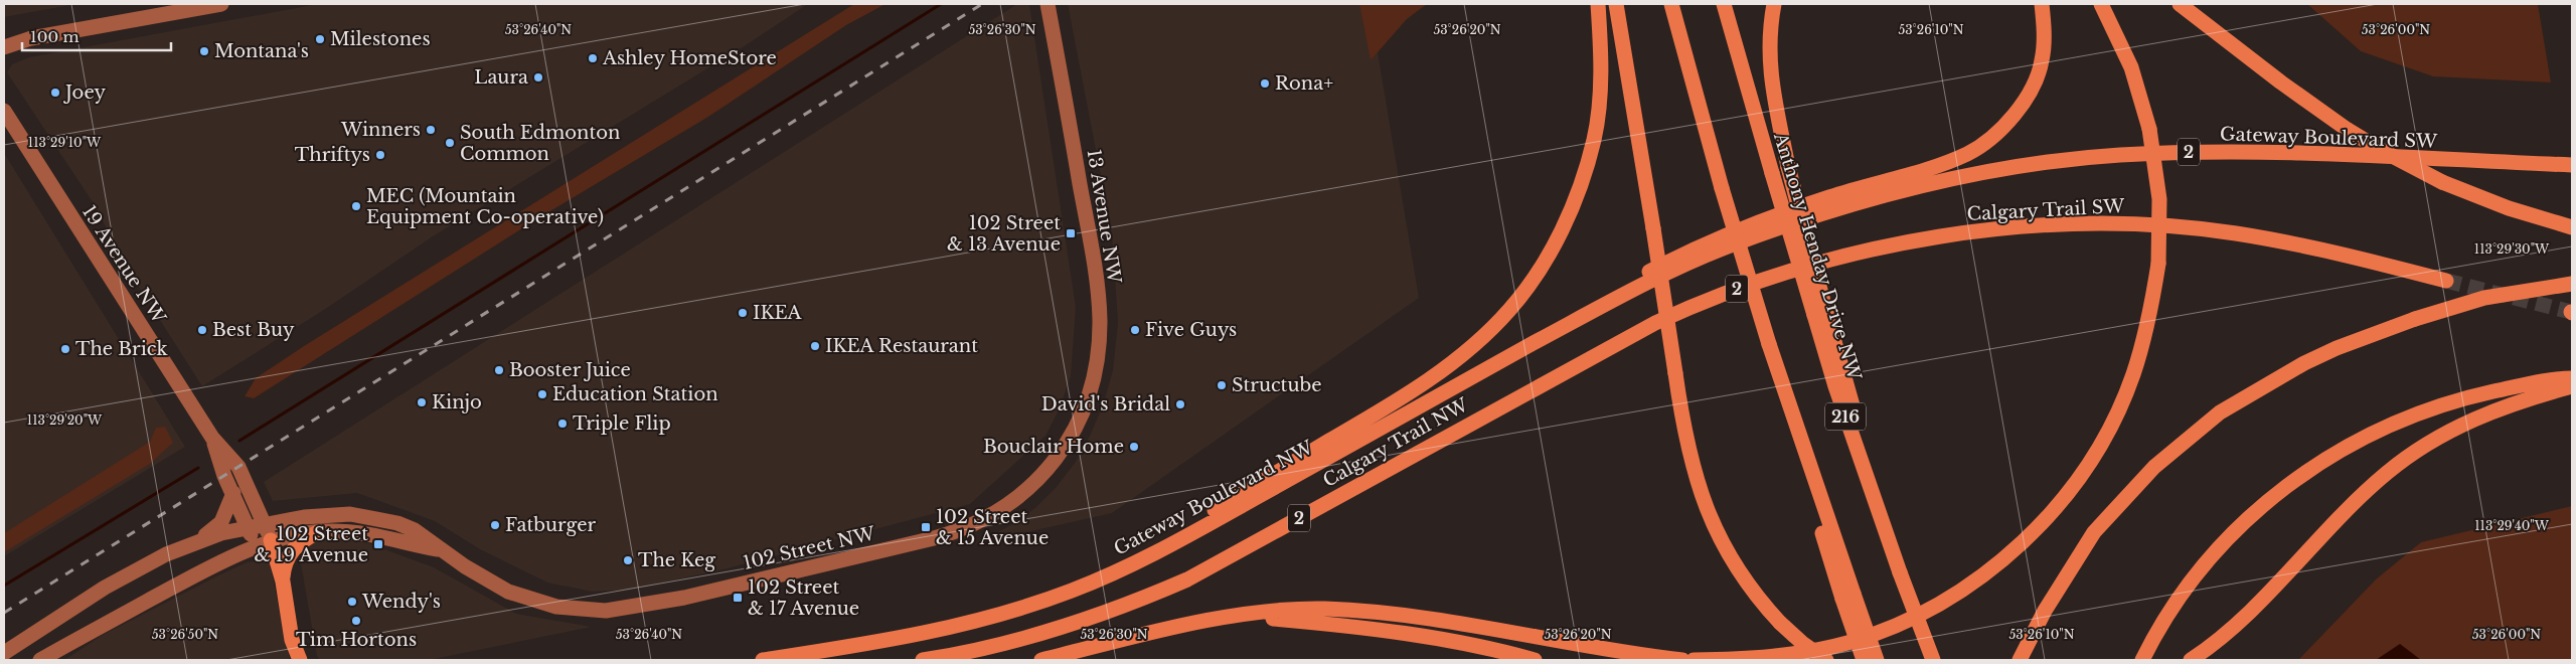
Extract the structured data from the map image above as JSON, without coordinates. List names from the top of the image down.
{
  "streets": {
    "highway": [
      "Gateway Boulevard SW",
      "2",
      "Calgary Trail SW",
      "Anthony Henday Drive NW",
      "Calgary Trail NW",
      "Gateway Boulevard NW"
    ],
    "street": ["13 Avenue NW", "19 Avenue NW", "102 Street NW"]
  },
  "crossings": [
    ["Gateway Boulevard SW", "Gateway Boulevard NW"],
    ["Calgary Trail SW", "Calgary Trail NW"],
    ["13 Avenue NW", "102 Street NW"],
    ["19 Avenue NW", "102 Street NW"]
  ],
  "places": {
    "other": [
      "Milestones",
      "Montana's",
      "Ashley HomeStore",
      "Laura",
      "Rona+",
      "Joey",
      "Winners",
      "South Edmonton Common",
      "Thriftys",
      "MEC (Mountain Equipment Co-operative)",
      "IKEA",
      "Best Buy",
      "Five Guys",
      "IKEA Restaurant",
      "The Brick",
      "Booster Juice",
      "Structube",
      "Education Station",
      "Kinjo",
      "David's Bridal",
      "Triple Flip",
      "Bouclair Home",
      "Fatburger",
      "The Keg",
      "Wendy's",
      "Tim Hortons"
    ],
    "transit": [
      "102 Street & 13 Avenue",
      "102 Street & 15 Avenue",
      "102 Street & 19 Avenue",
      "102 Street & 17 Avenue"
    ]
  },
  "scale_bar": "100 m",
  "coordinates": [
    "53°26'40\"N",
    "53°26'20\"N",
    "53°26'10\"N",
    "53°26'00\"N",
    "53°26'30\"N",
    "113°29'10\"W",
    "113°29'30\"W",
    "113°29'20\"W",
    "113°29'40\"W",
    "53°26'50\"N"
  ]
}
